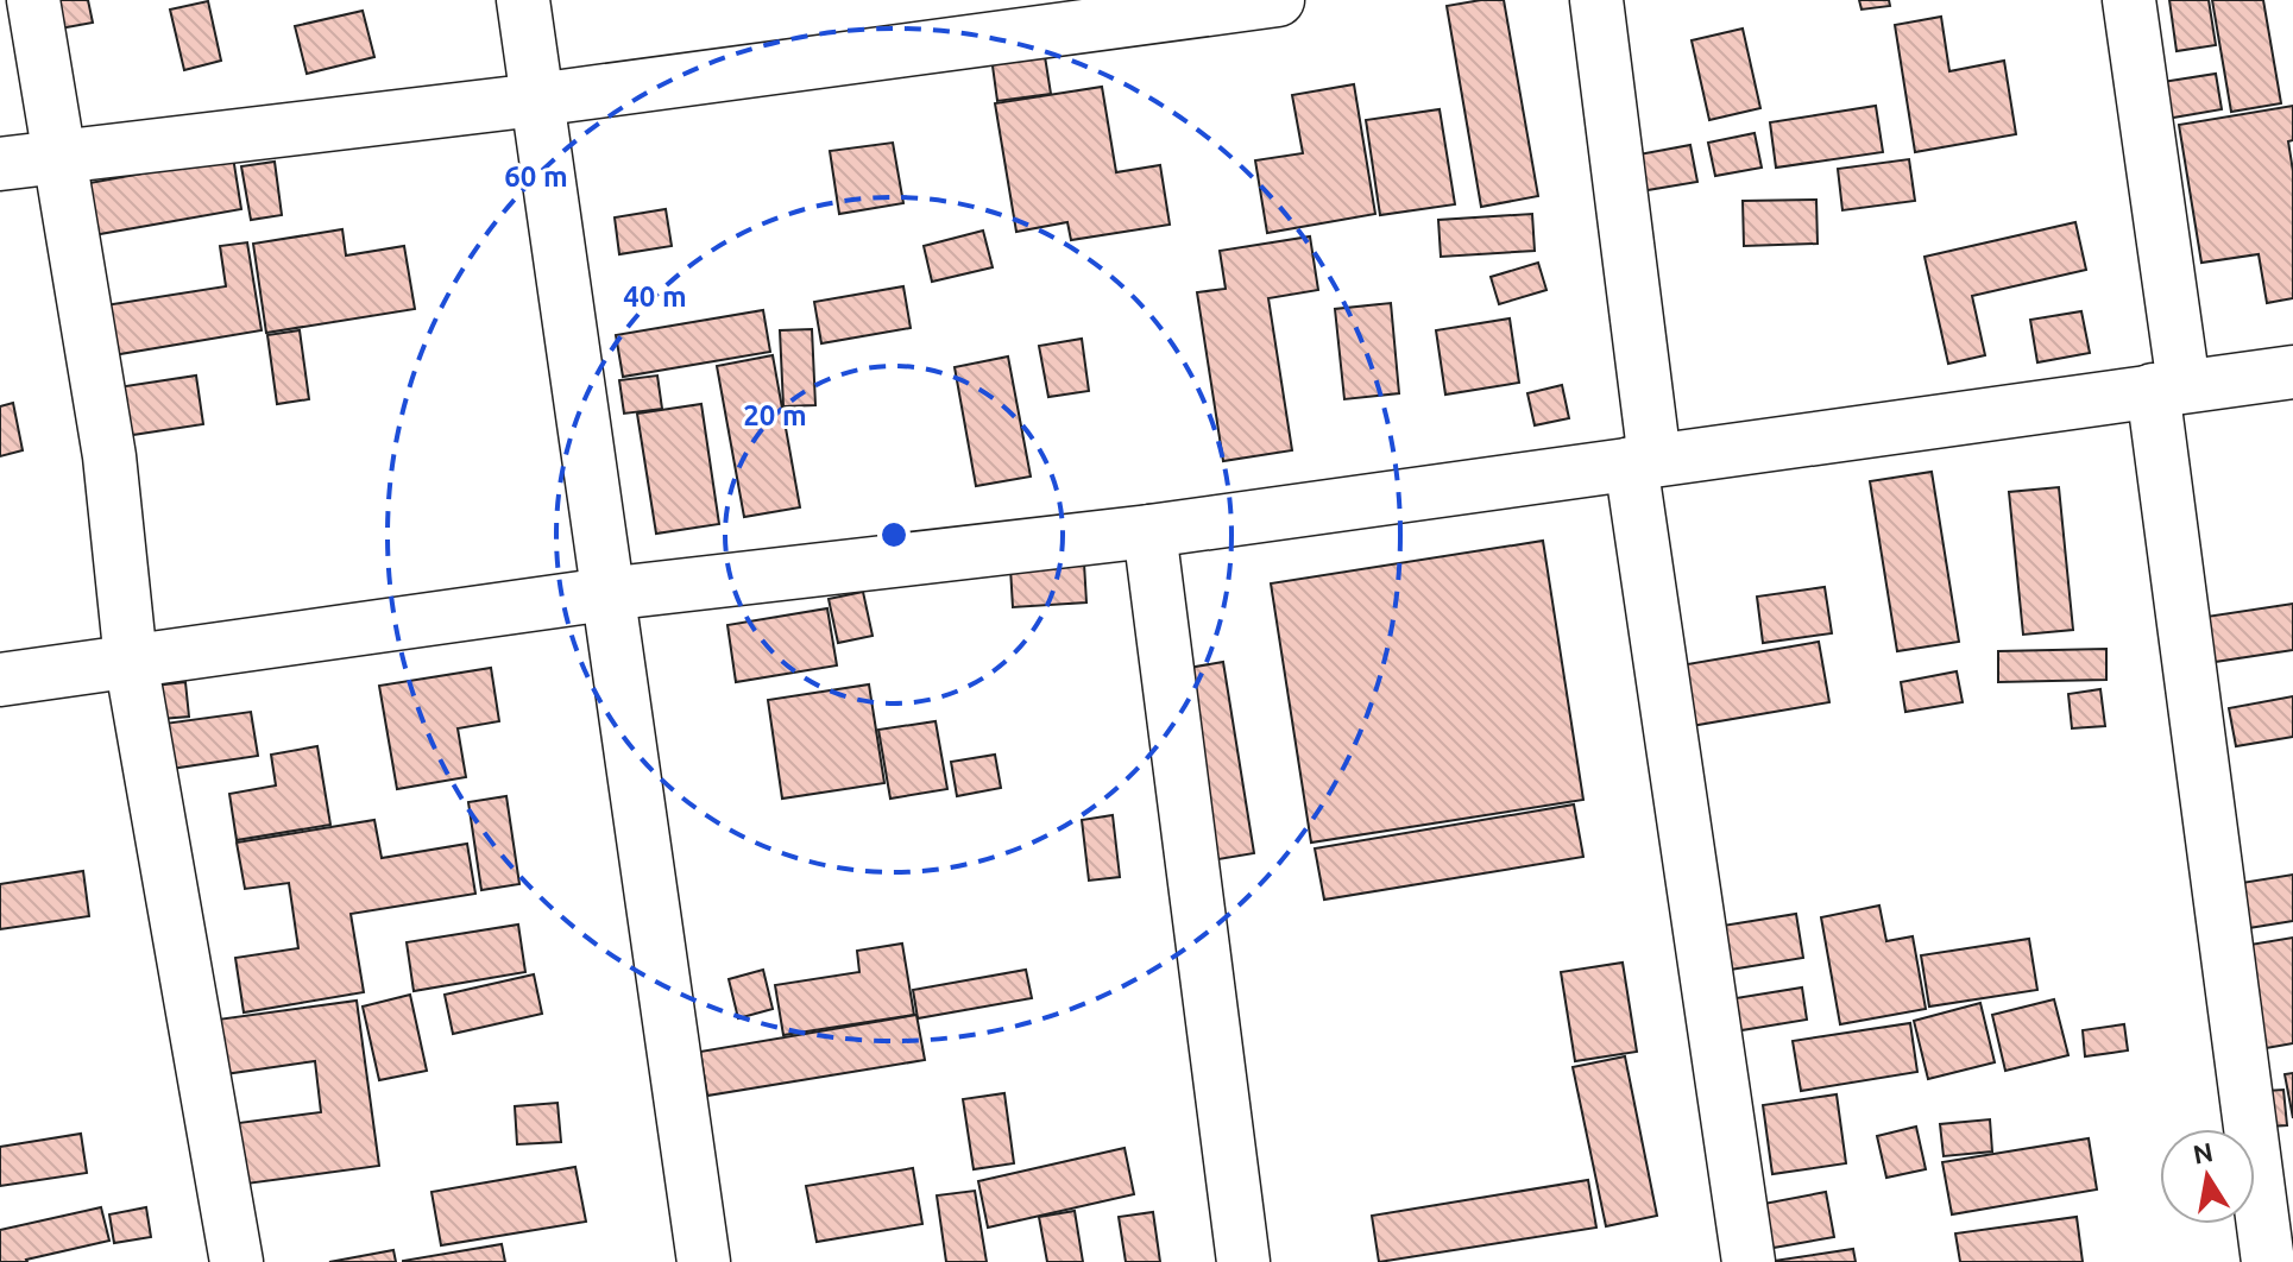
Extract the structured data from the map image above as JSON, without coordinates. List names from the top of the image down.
{
  "north": "top",
  "rings": ["60 m", "40 m", "20 m"]
}
